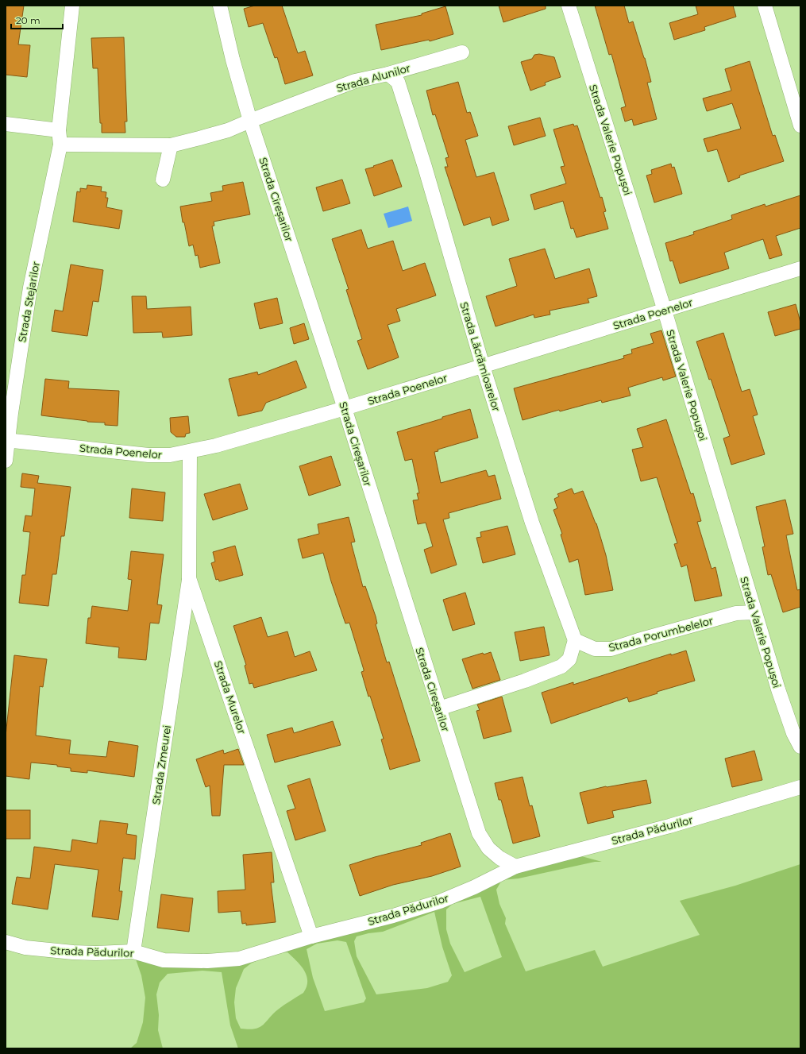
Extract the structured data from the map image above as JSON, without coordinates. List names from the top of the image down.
{
  "streets": {
    "street": [
      "Strada Alunilor",
      "Strada Valerie Popușoi",
      "Strada Cireșarilor",
      "Strada Stejarilor",
      "Strada Poenelor",
      "Strada Lăcrămioarelor",
      "Strada Porumbelelor",
      "Strada Murelor",
      "Strada Zmeurei",
      "Strada Pădurilor"
    ]
  },
  "crossings": [
    ["Strada Alunilor", "Strada Cireșarilor"],
    ["Strada Alunilor", "Strada Lăcrămioarelor"],
    ["Strada Valerie Popușoi", "Strada Poenelor"],
    ["Strada Valerie Popușoi", "Strada Porumbelelor"],
    ["Strada Cireșarilor", "Strada Poenelor"],
    ["Strada Cireșarilor", "Strada Pădurilor"],
    ["Strada Stejarilor", "Strada Poenelor"],
    ["Strada Poenelor", "Strada Lăcrămioarelor"],
    ["Strada Poenelor", "Strada Murelor"],
    ["Strada Lăcrămioarelor", "Strada Porumbelelor"],
    ["Strada Murelor", "Strada Zmeurei"],
    ["Strada Murelor", "Strada Pădurilor"],
    ["Strada Zmeurei", "Strada Pădurilor"]
  ],
  "scale_bar": "20 m"
}
